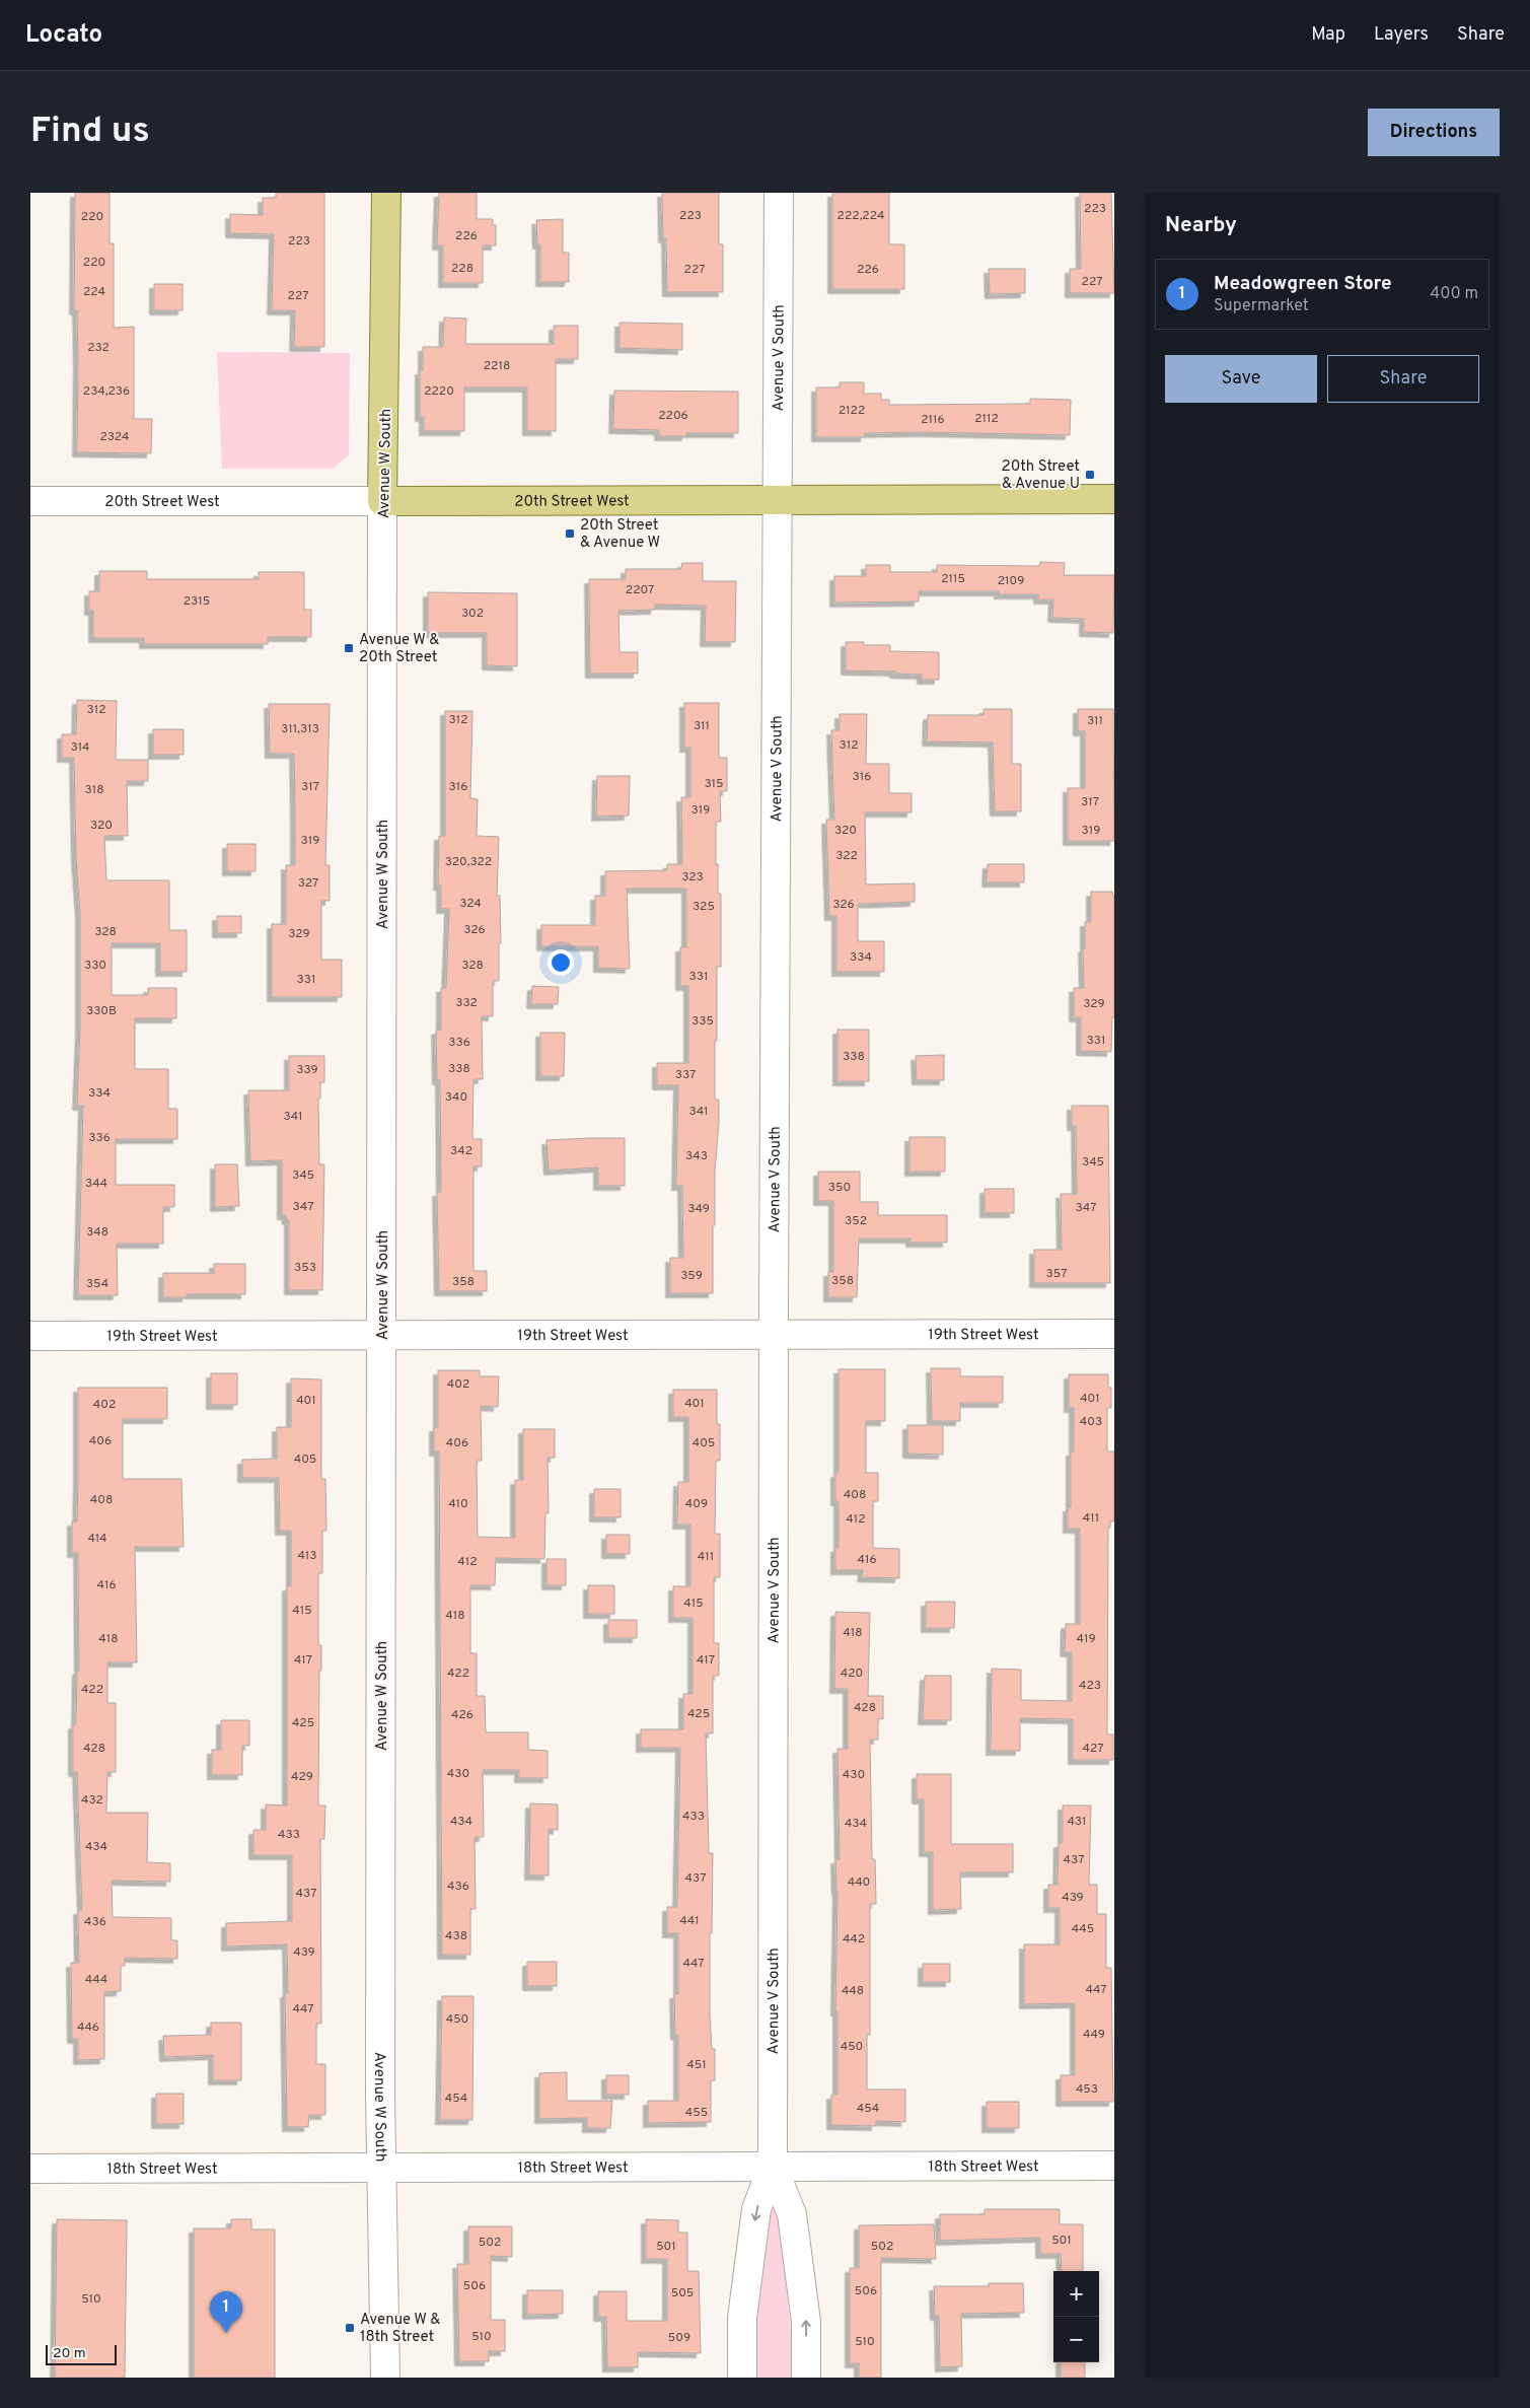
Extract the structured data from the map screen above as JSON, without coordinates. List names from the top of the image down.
{
  "streets": {
    "main road": ["Avenue W South", "20th Street West"],
    "street": ["Avenue V South", "19th Street West", "18th Street West"]
  },
  "crossings": [
    ["Avenue V South", "20th Street West"],
    ["Avenue V South", "19th Street West"],
    ["Avenue V South", "18th Street West"],
    ["Avenue W South", "20th Street West"],
    ["Avenue W South", "19th Street West"],
    ["Avenue W South", "18th Street West"]
  ],
  "places": {
    "transit": [
      "20th Street & Avenue U",
      "20th Street & Avenue W",
      "Avenue W & 20th Street",
      "Avenue W & 18th Street"
    ]
  },
  "house_numbers": [
    "223",
    "223",
    "222,224",
    "220",
    "226",
    "223",
    "220",
    "228",
    "227",
    "226",
    "227",
    "224",
    "227",
    "232",
    "2218",
    "234,236",
    "2220",
    "2122",
    "2206",
    "2112",
    "2116",
    "2324",
    "2115",
    "2109",
    "2207",
    "2315",
    "302",
    "312",
    "312",
    "311",
    "311",
    "311,313",
    "312",
    "314",
    "316",
    "315",
    "317",
    "316",
    "318",
    "317",
    "319",
    "320",
    "320",
    "319",
    "319",
    "322",
    "320,322",
    "323",
    "327",
    "324",
    "326",
    "325",
    "326",
    "328",
    "329",
    "334",
    "330",
    "328",
    "331",
    "331",
    "332",
    "329",
    "330B",
    "335",
    "331",
    "336",
    "338",
    "338",
    "339",
    "337",
    "334",
    "340",
    "341",
    "341",
    "336",
    "342",
    "343",
    "345",
    "345",
    "344",
    "350",
    "347",
    "347",
    "349",
    "352",
    "348",
    "353",
    "357",
    "359",
    "358",
    "358",
    "354",
    "402",
    "401",
    "401",
    "401",
    "402",
    "403",
    "406",
    "406",
    "405",
    "405",
    "408",
    "408",
    "410",
    "409",
    "411",
    "412",
    "414",
    "413",
    "411",
    "416",
    "412",
    "416",
    "415",
    "415",
    "418",
    "418",
    "418",
    "419",
    "417",
    "417",
    "422",
    "420",
    "423",
    "422",
    "428",
    "425",
    "426",
    "425",
    "428",
    "427",
    "430",
    "430",
    "429",
    "432",
    "433",
    "434",
    "431",
    "434",
    "433",
    "434",
    "437",
    "437",
    "440",
    "436",
    "437",
    "439",
    "441",
    "436",
    "445",
    "438",
    "442",
    "439",
    "447",
    "444",
    "447",
    "448",
    "447",
    "450",
    "446",
    "449",
    "450",
    "451",
    "453",
    "454",
    "454",
    "455",
    "501",
    "502",
    "501",
    "502",
    "506",
    "506",
    "505",
    "510",
    "510",
    "509",
    "510"
  ],
  "scale_bar": "20 m",
  "page": {
    "header": "Locato",
    "nav": ["Map", "Layers", "Share"],
    "buttons": [
      "Directions",
      ["Save", "Share"]
    ],
    "title": "Find us",
    "heading": "Nearby",
    "list": [
      {
        "mark": "1",
        "name": "Meadowgreen Store",
        "note": "Supermarket",
        "value": "400 m"
      }
    ],
    "map_buttons": ["+", "−"],
    "pins": "1",
    "scale": "20 m"
  }
}
